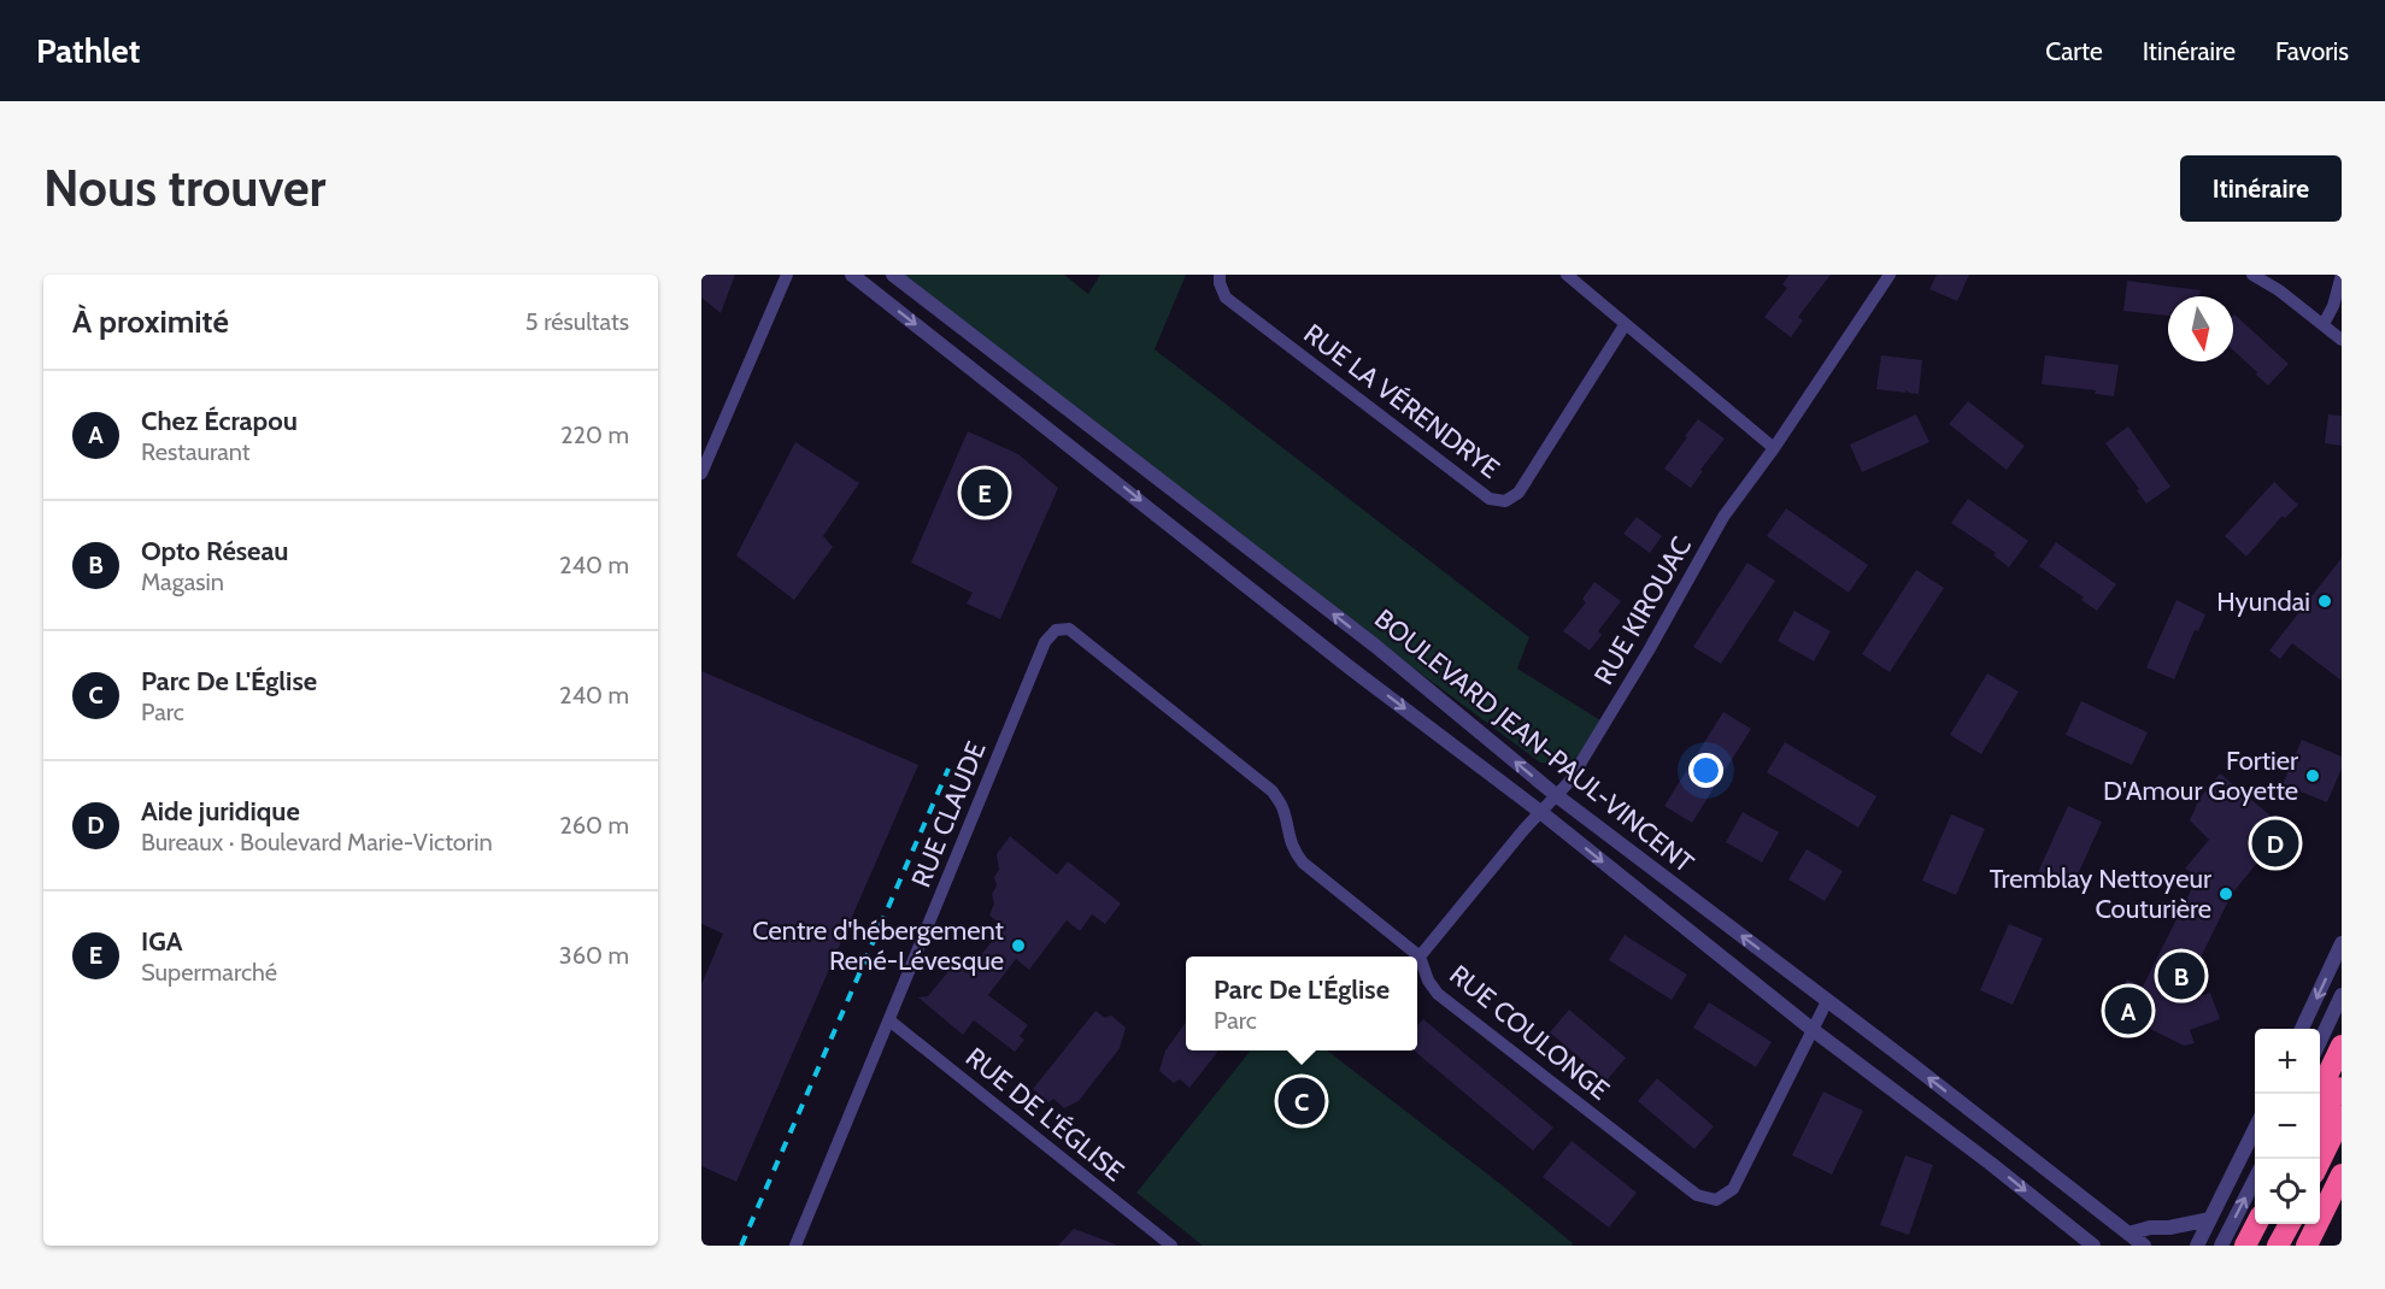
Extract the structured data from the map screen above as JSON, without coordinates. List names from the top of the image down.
{
  "streets": {
    "street": [
      "RUE LA VÉRENDRYE",
      "RUE KIROUAC",
      "BOULEVARD JEAN-PAUL-VINCENT",
      "RUE CLAUDE",
      "RUE COULONGE",
      "RUE DE L'ÉGLISE"
    ]
  },
  "crossings": [
    ["RUE KIROUAC", "BOULEVARD JEAN-PAUL-VINCENT"],
    ["RUE KIROUAC", "RUE COULONGE"],
    ["BOULEVARD JEAN-PAUL-VINCENT", "RUE COULONGE"],
    ["RUE CLAUDE", "RUE COULONGE"],
    ["RUE CLAUDE", "RUE DE L'ÉGLISE"]
  ],
  "places": [
    "Hyundai",
    "Fortier D'Amour Goyette",
    "Tremblay Nettoyeur Couturière",
    "Centre d'hébergement René-Lévesque"
  ],
  "north": "bottom",
  "page": {
    "header": "Pathlet",
    "nav": ["Carte", "Itinéraire", "Favoris"],
    "buttons": "Itinéraire",
    "title": "Nous trouver",
    "heading": ["À proximité", "5 résultats"],
    "list": [
      {
        "mark": "A",
        "name": "Chez Écrapou",
        "note": "Restaurant",
        "value": "220 m"
      },
      {
        "mark": "B",
        "name": "Opto Réseau",
        "note": "Magasin",
        "value": "240 m"
      },
      {
        "mark": "C",
        "name": "Parc De L'Église",
        "note": "Parc",
        "value": "240 m"
      },
      {
        "mark": "D",
        "name": "Aide juridique",
        "note": "Bureaux · Boulevard Marie-Victorin",
        "value": "260 m"
      },
      {
        "mark": "E",
        "name": "IGA",
        "note": "Supermarché",
        "value": "360 m"
      }
    ],
    "pins": [
      "E",
      "D",
      "B",
      "A",
      "C"
    ],
    "popup": ["Parc De L'Église", "Parc"],
    "map_buttons": ["+", "−"]
  }
}
